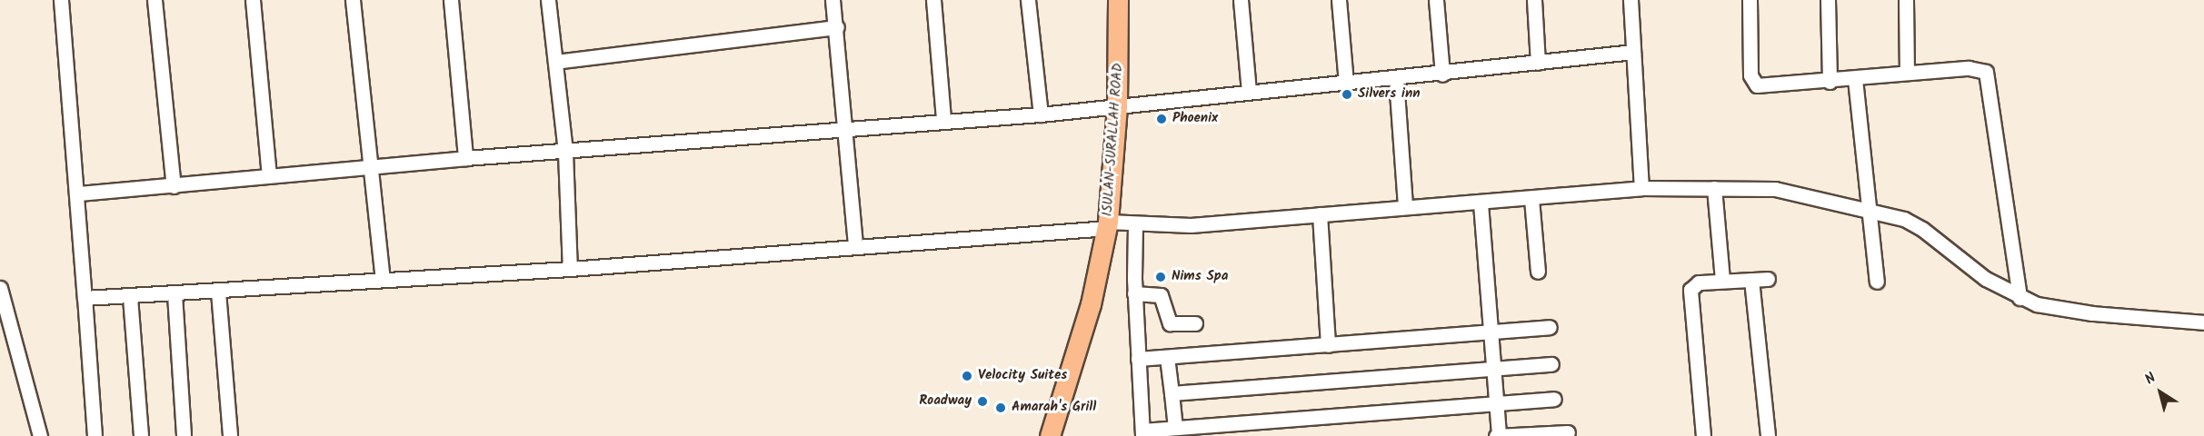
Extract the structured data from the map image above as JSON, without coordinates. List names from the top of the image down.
{
  "streets": {
    "highway": ["ISULAN-SURALLAH ROAD"]
  },
  "places": [
    "Silvers inn",
    "Phoenix",
    "Nims Spa",
    "Velocity Suites",
    "Roadway",
    "Amarah's Grill"
  ],
  "north": "top left"
}
